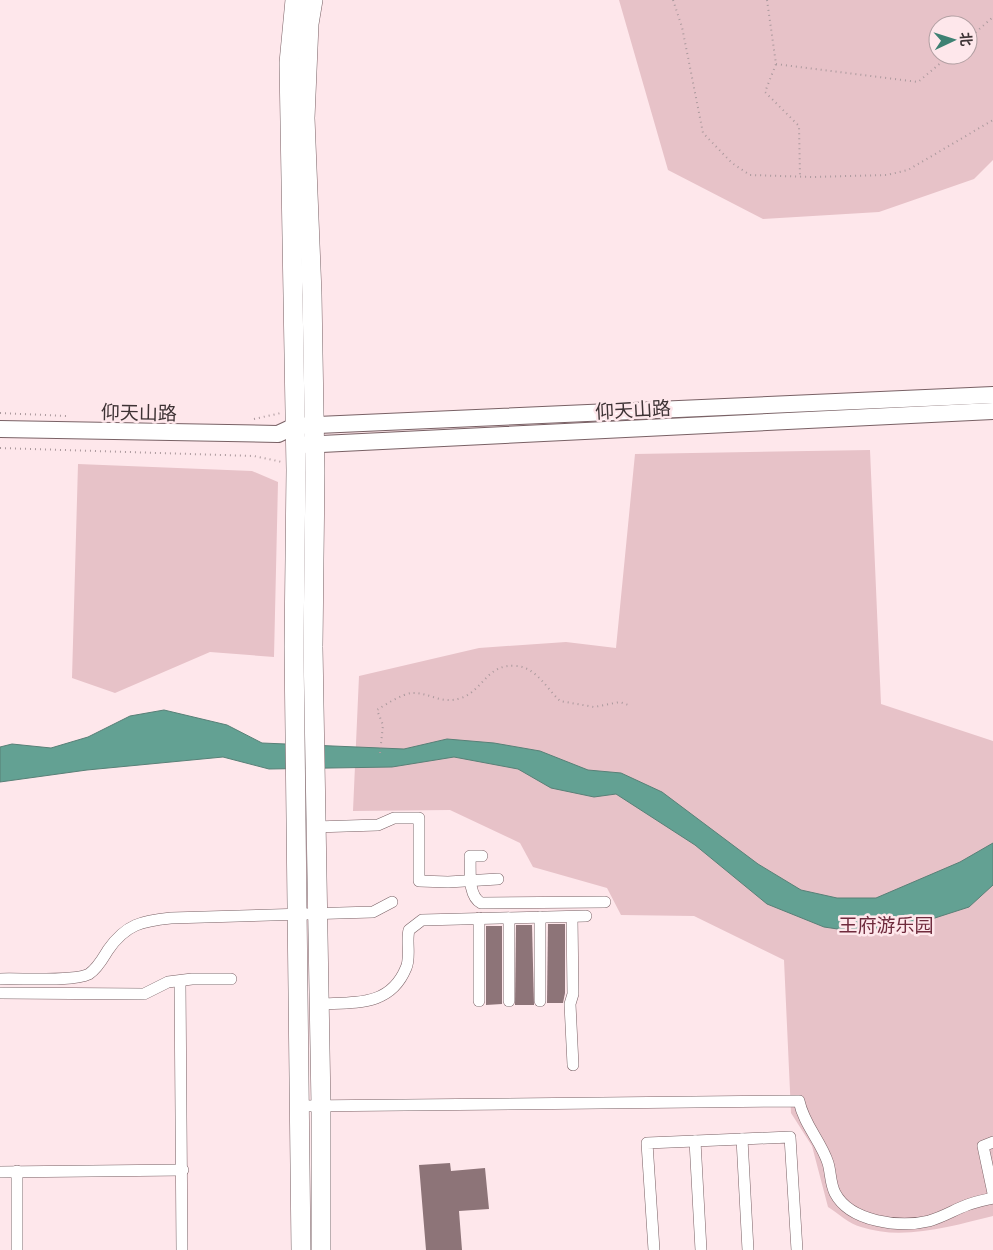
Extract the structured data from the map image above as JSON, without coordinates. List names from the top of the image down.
{
  "streets": {
    "main road": ["仰天山路"]
  },
  "parks": ["王府游乐园"],
  "north": "right"
}
